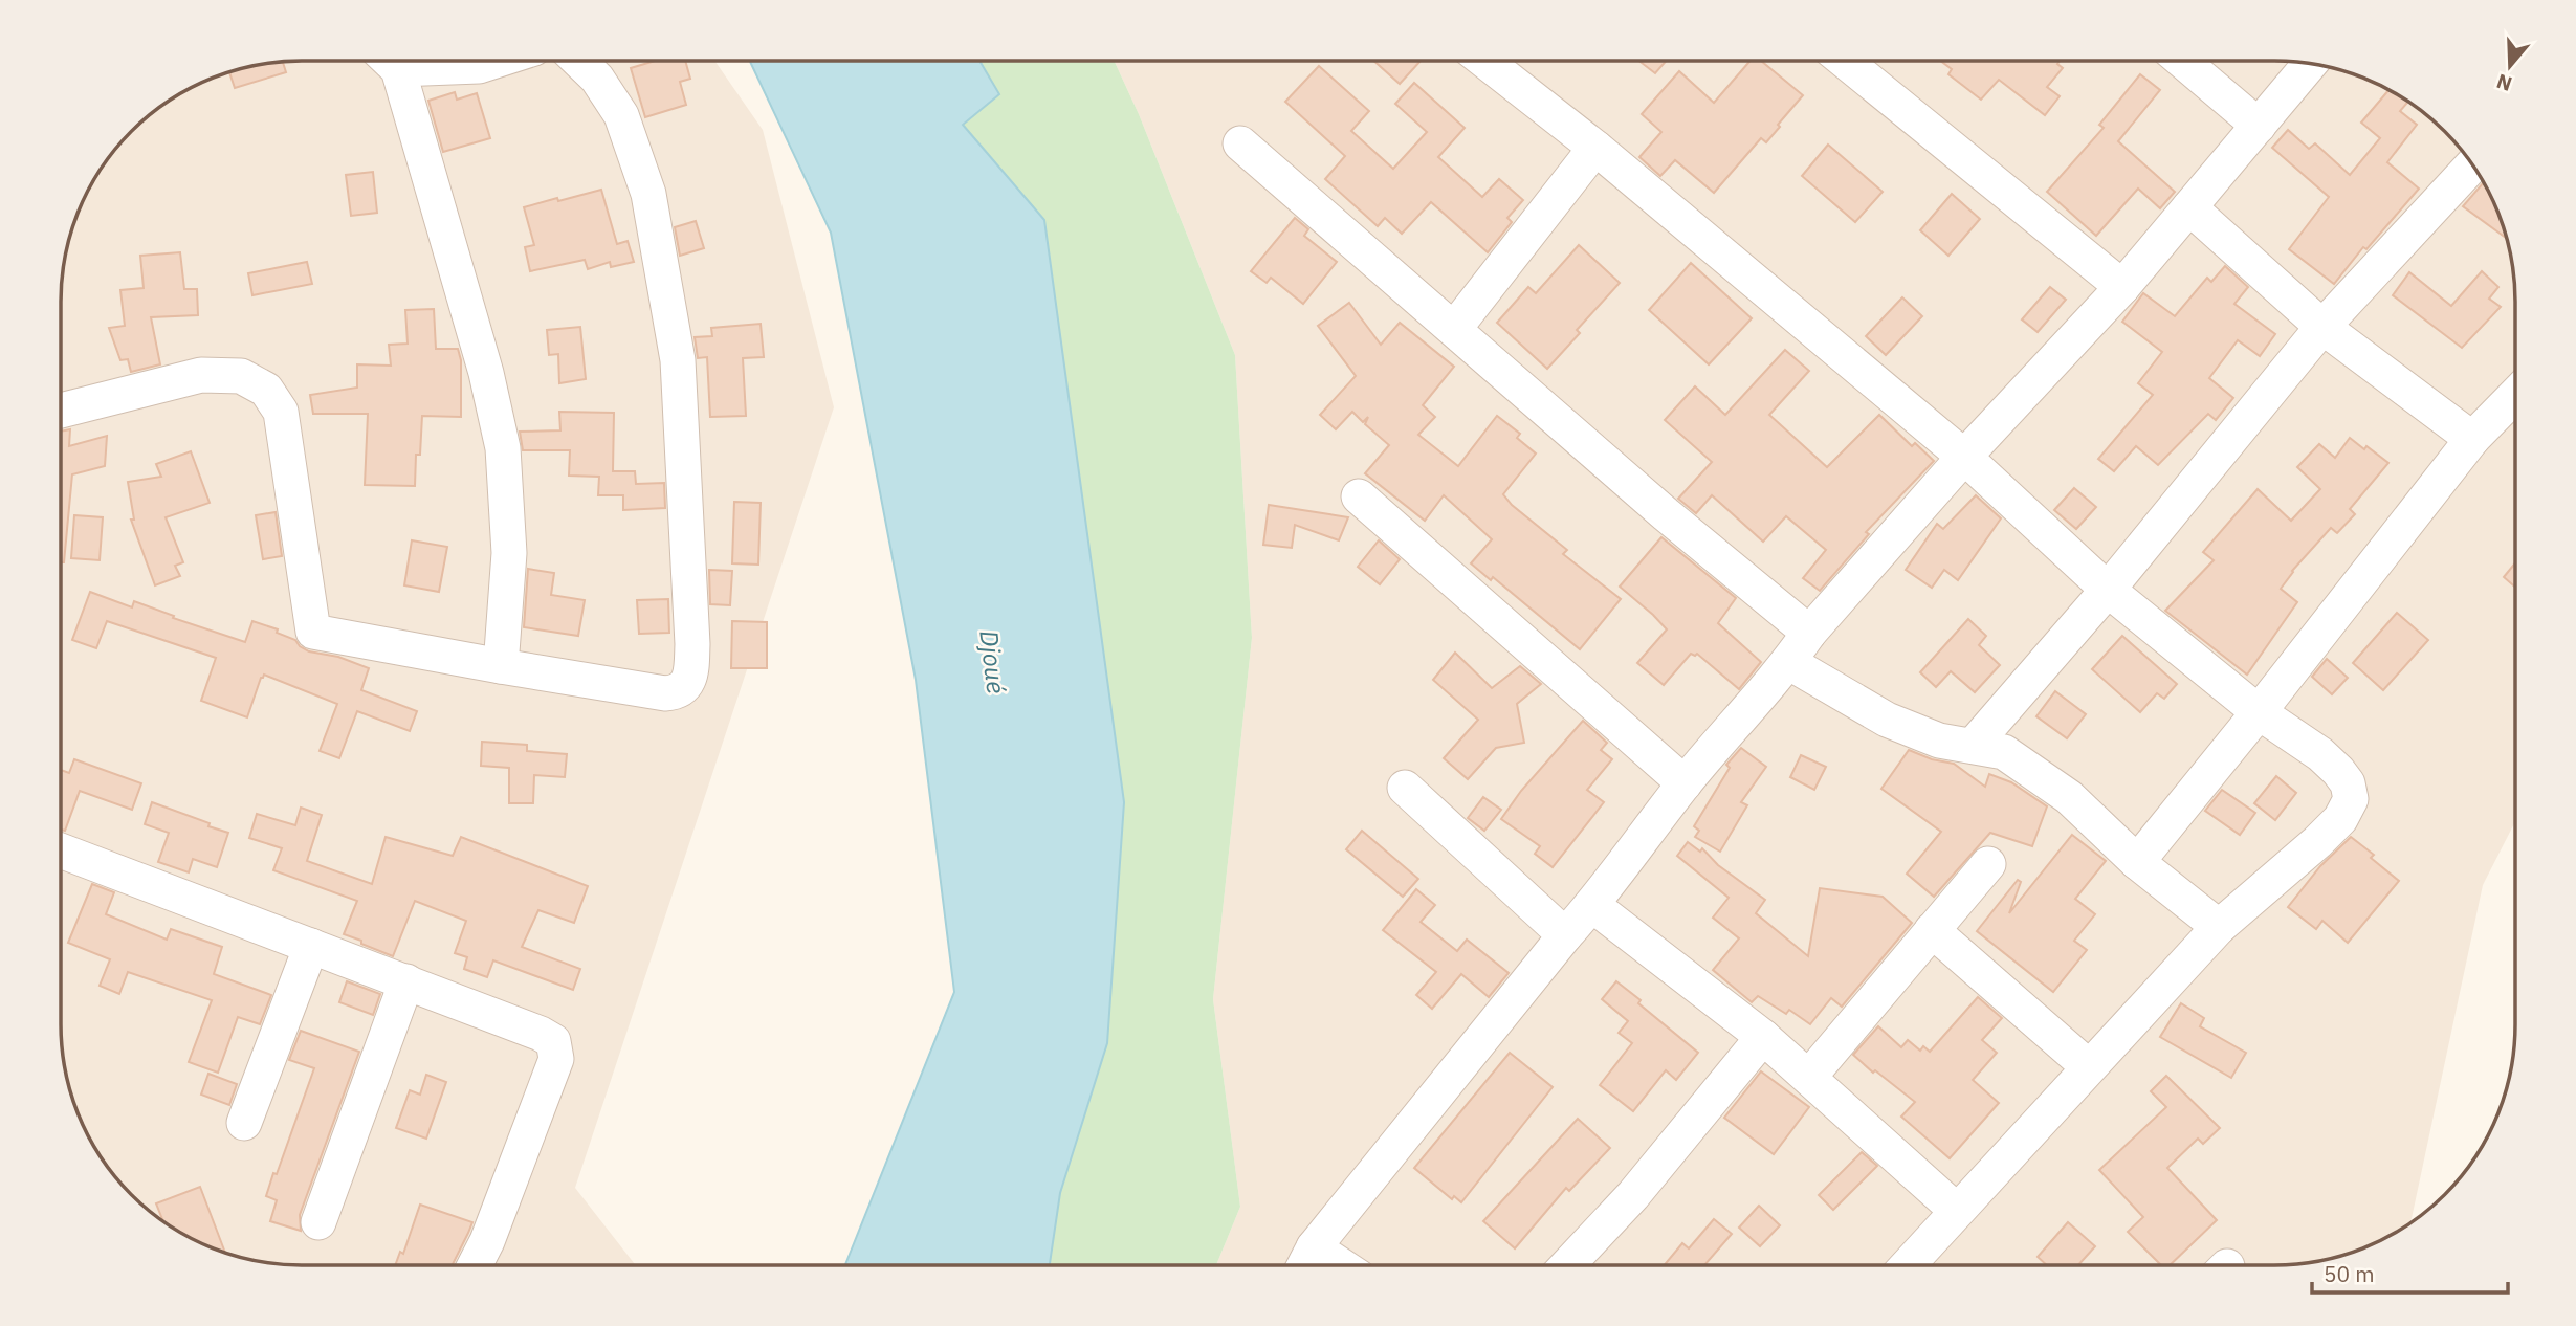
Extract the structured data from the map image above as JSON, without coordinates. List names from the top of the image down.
{
  "water": ["Djoué"],
  "scale_bar": "50 m",
  "north": "bottom"
}
